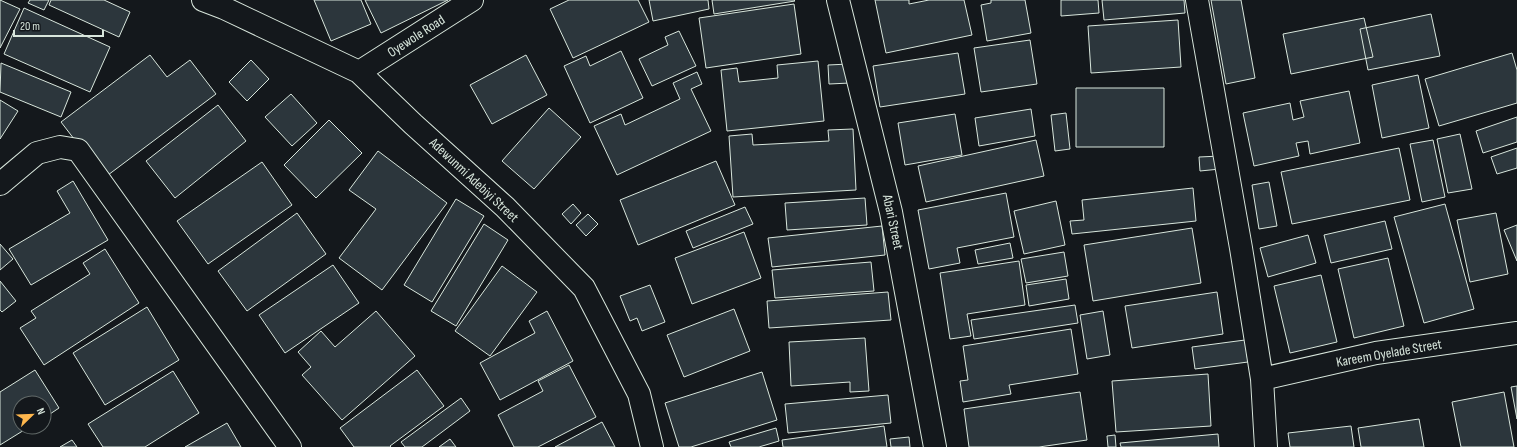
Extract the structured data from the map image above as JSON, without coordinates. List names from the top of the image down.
{
  "streets": {
    "street": [
      "Oyewole Road",
      "Adewunmi Adebiyi Street",
      "Abari Street",
      "Kareem Oyelade Street"
    ]
  },
  "crossings": [
    ["Oyewole Road", "Adewunmi Adebiyi Street"]
  ],
  "scale_bar": "20 m",
  "north": "top right"
}
